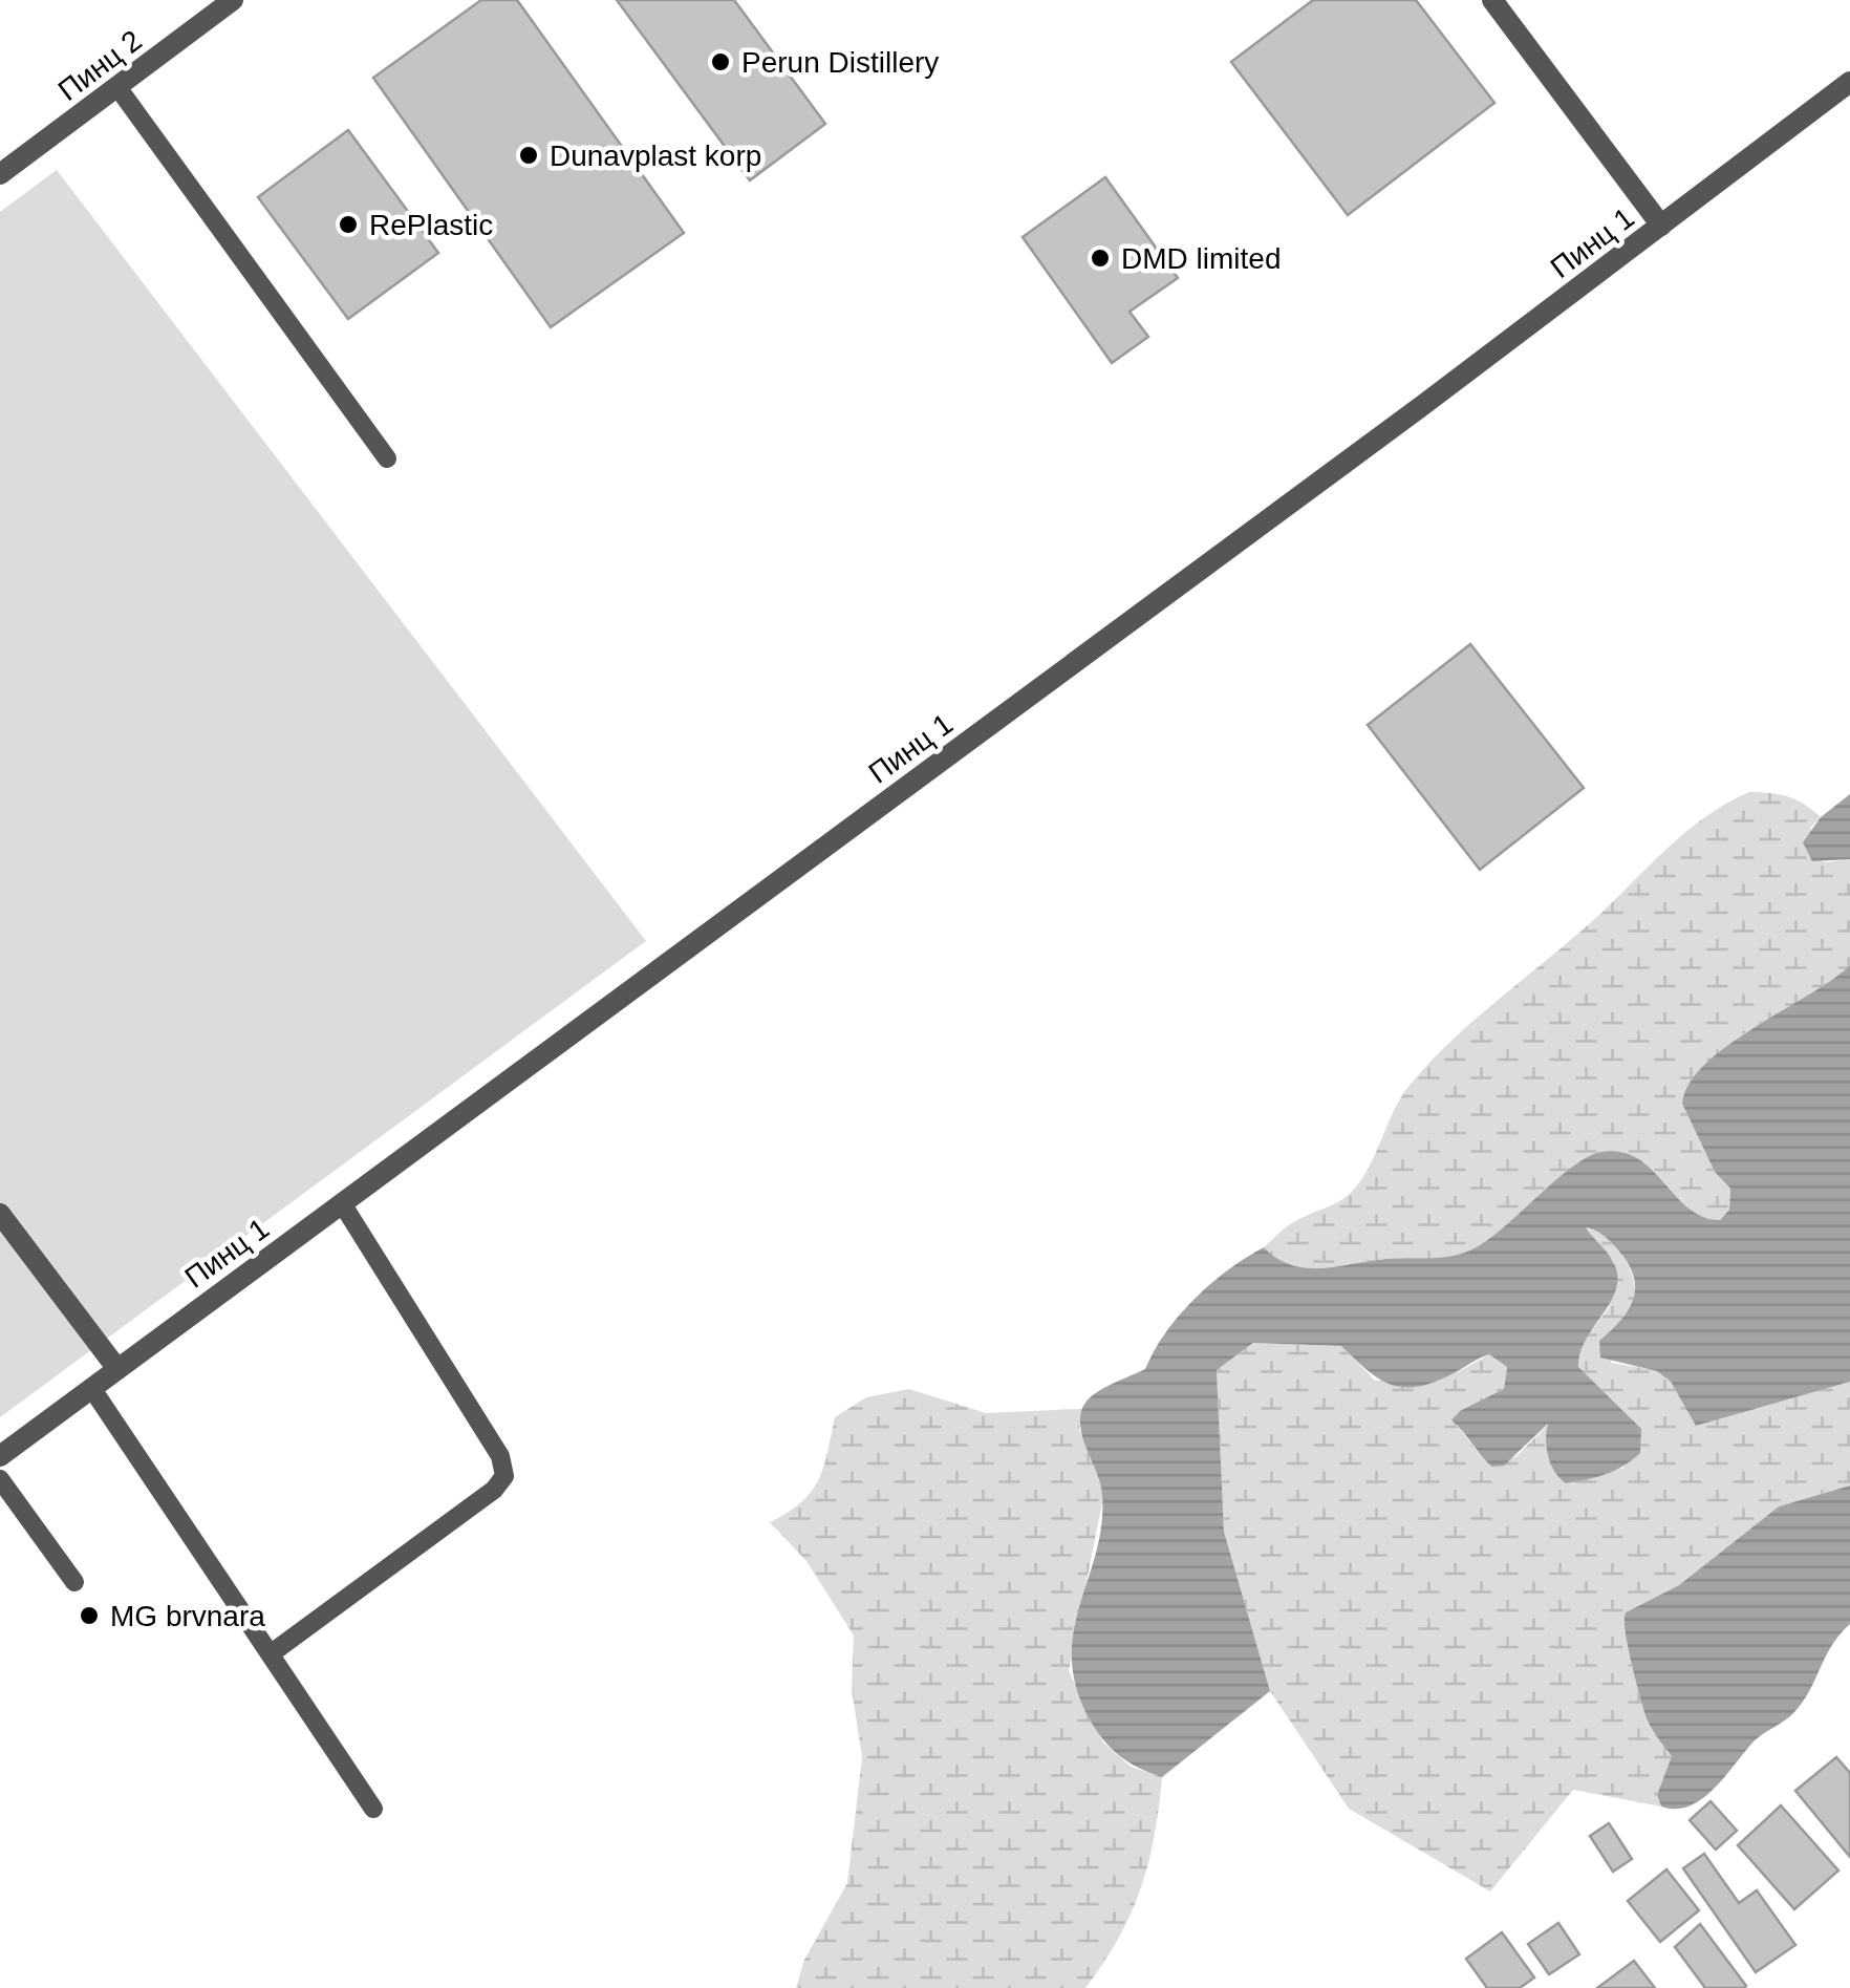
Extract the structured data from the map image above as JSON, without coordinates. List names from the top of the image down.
{
  "streets": {
    "street": ["Пинц 2", "Пинц 1"]
  },
  "places": [
    "Perun Distillery",
    "Dunavplast korp",
    "RePlastic",
    "DMD limited",
    "MG brvnara"
  ]
}
